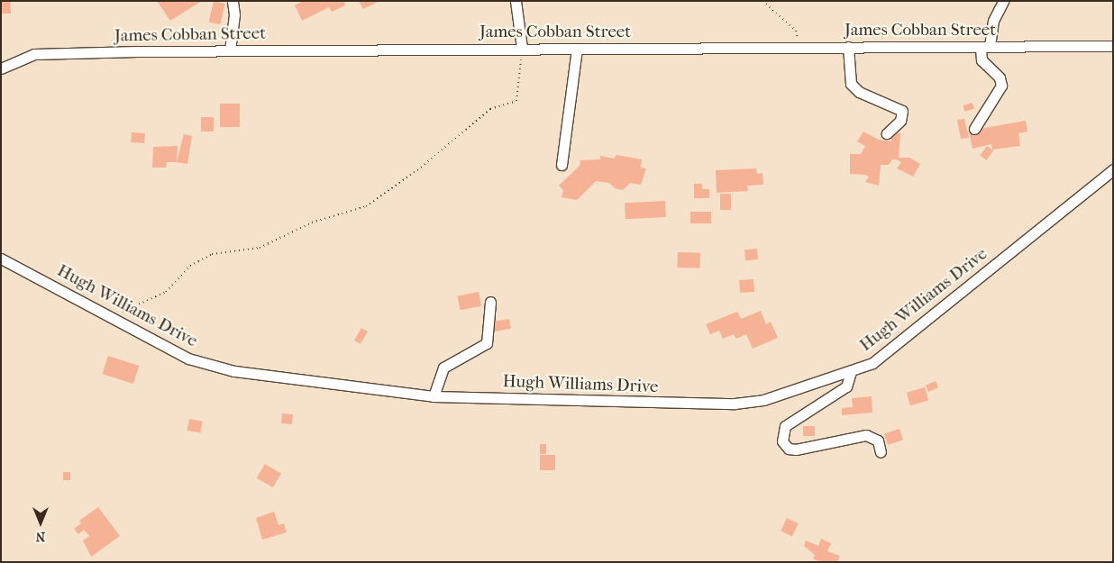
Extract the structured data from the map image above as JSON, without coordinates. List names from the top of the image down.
{
  "streets": {
    "street": ["James Cobban Street", "Hugh Williams Drive"]
  },
  "north": "bottom"
}
